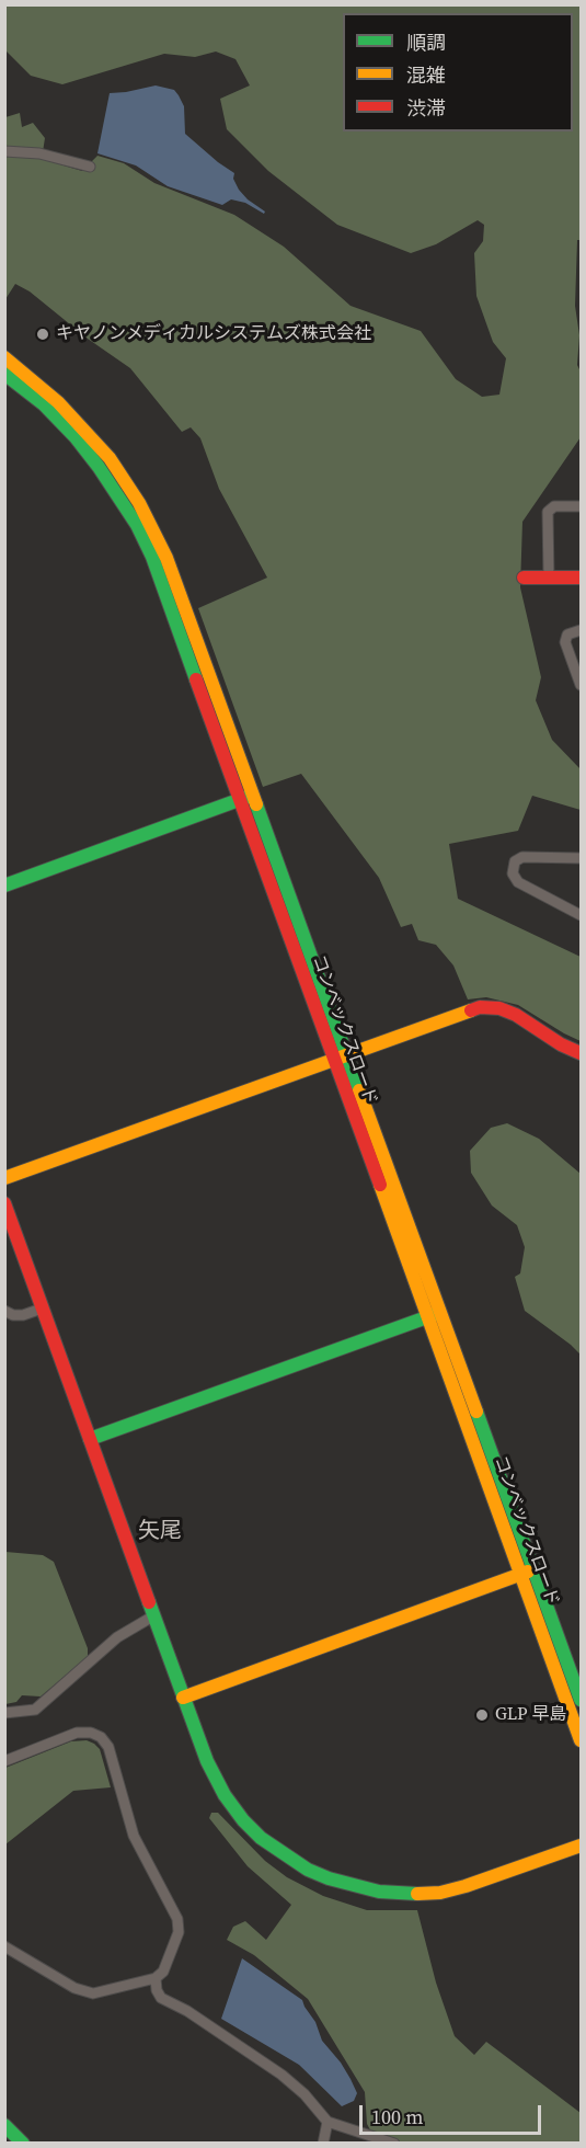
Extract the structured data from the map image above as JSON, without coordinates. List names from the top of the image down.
{
  "streets": {
    "street": ["コンベックスロード"]
  },
  "districts": ["矢尾"],
  "places": ["キヤノンメディカルシステムズ株式会社", "GLP 早島"],
  "legend": ["順調", "混雑", "渋滞"],
  "scale_bar": "100 m"
}
